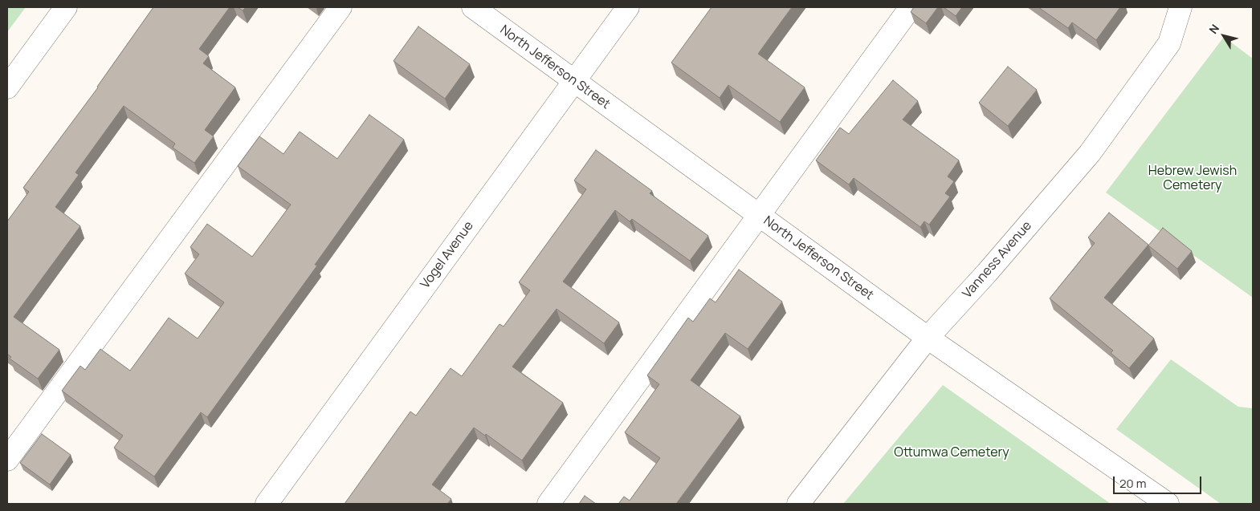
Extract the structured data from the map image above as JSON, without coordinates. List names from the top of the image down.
{
  "streets": {
    "street": ["North Jefferson Street", "Vogel Avenue", "Vanness Avenue"]
  },
  "crossings": [
    ["North Jefferson Street", "Vogel Avenue"],
    ["North Jefferson Street", "Vanness Avenue"]
  ],
  "parks": ["Hebrew Jewish Cemetery", "Ottumwa Cemetery"],
  "scale_bar": "20 m",
  "north": "top left"
}
